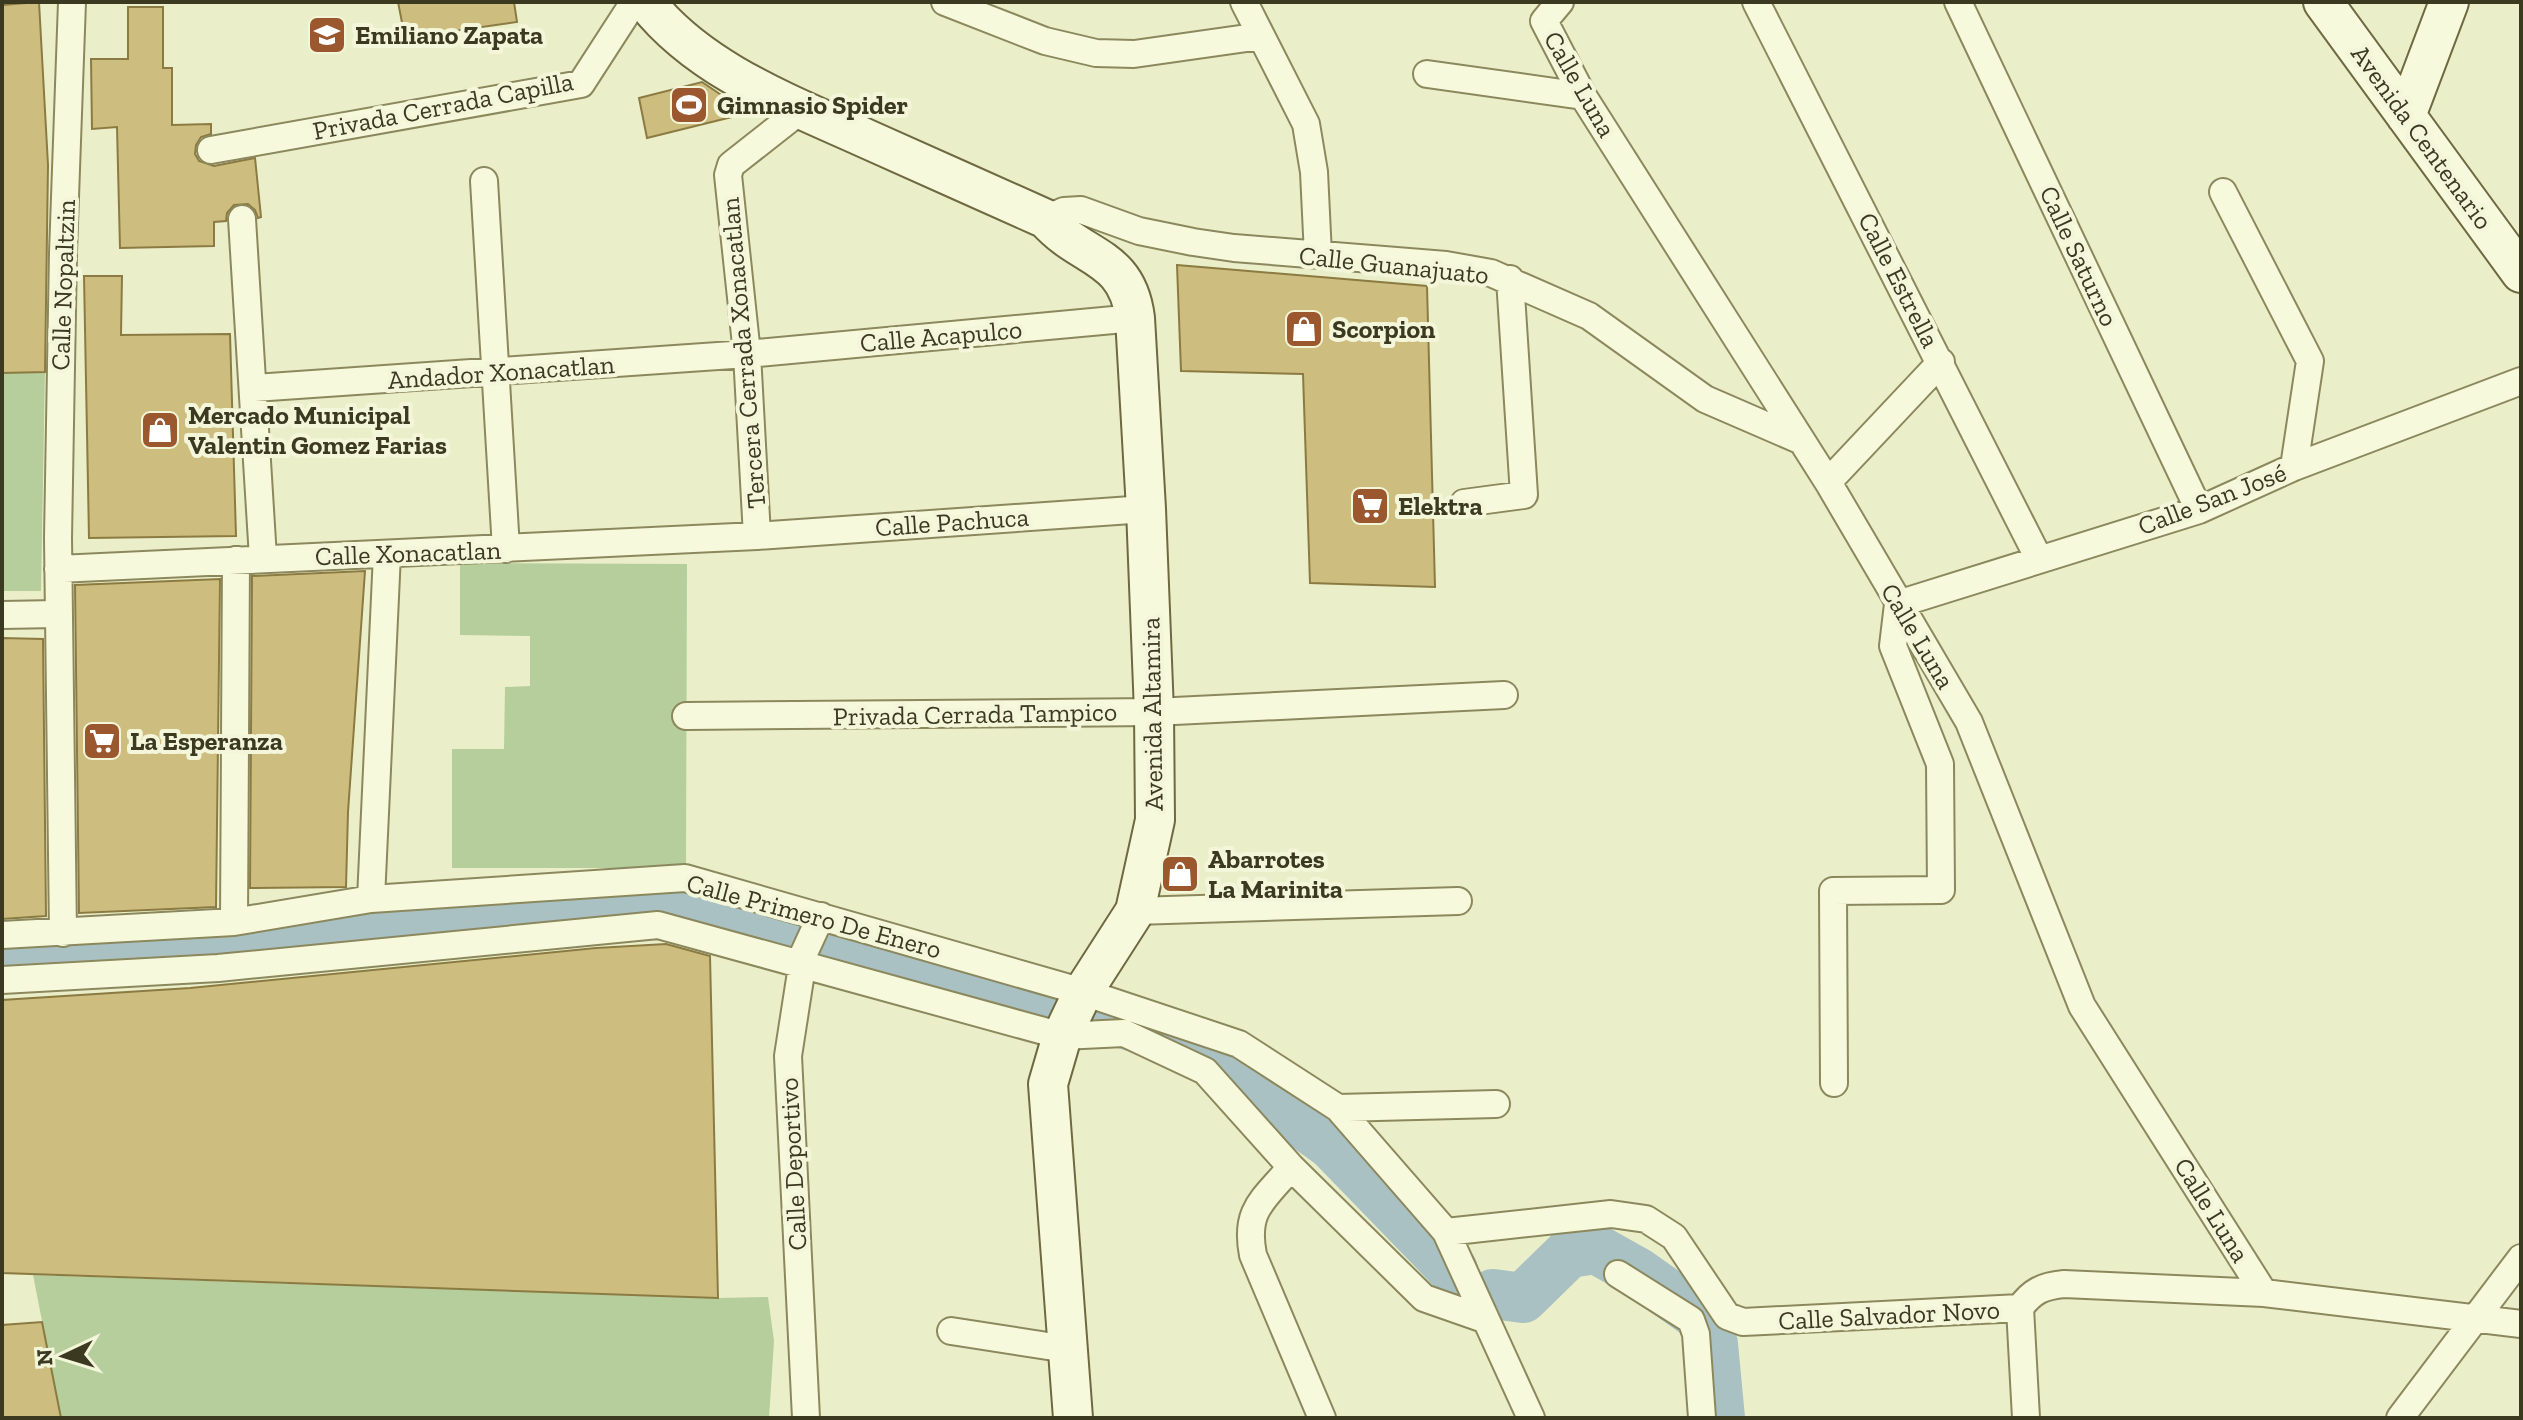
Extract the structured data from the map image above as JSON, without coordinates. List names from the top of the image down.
{
  "streets": {
    "street": [
      "Calle Luna",
      "Privada Cerrada Capilla",
      "Avenida Centenario",
      "Calle Saturno",
      "Calle Guanajuato",
      "Calle Estrella",
      "Calle Nopaltzin",
      "Calle Acapulco",
      "Tercera Cerrada Xonacatlan",
      "Andador Xonacatlan",
      "Calle San José",
      "Calle Pachuca",
      "Calle Xonacatlan",
      "Privada Cerrada Tampico",
      "Avenida Altamira",
      "Calle Primero De Enero",
      "Calle Deportivo",
      "Calle Salvador Novo"
    ]
  },
  "crossings": [
    ["Calle Luna", "Calle Guanajuato"],
    ["Calle Luna", "Calle San José"],
    ["Calle Luna", "Calle Salvador Novo"],
    ["Calle Saturno", "Calle San José"],
    ["Calle Guanajuato", "Avenida Altamira"],
    ["Calle Estrella", "Calle San José"],
    ["Calle Nopaltzin", "Calle Xonacatlan"],
    ["Calle Nopaltzin", "Calle Primero De Enero"],
    ["Calle Acapulco", "Tercera Cerrada Xonacatlan"],
    ["Calle Acapulco", "Andador Xonacatlan"],
    ["Calle Acapulco", "Avenida Altamira"],
    ["Tercera Cerrada Xonacatlan", "Andador Xonacatlan"],
    ["Tercera Cerrada Xonacatlan", "Calle Pachuca"],
    ["Tercera Cerrada Xonacatlan", "Calle Xonacatlan"],
    ["Tercera Cerrada Xonacatlan", "Avenida Altamira"],
    ["Calle Pachuca", "Calle Xonacatlan"],
    ["Calle Pachuca", "Avenida Altamira"],
    ["Privada Cerrada Tampico", "Avenida Altamira"],
    ["Avenida Altamira", "Calle Primero De Enero"],
    ["Calle Primero De Enero", "Calle Deportivo"],
    ["Calle Primero De Enero", "Calle Salvador Novo"]
  ],
  "places": {
    "school or university": ["Emiliano Zapata"],
    "sports": ["Gimnasio Spider"],
    "shop": ["Scorpion", "Mercado Municipal Valentin Gomez Farias", "Abarrotes La Marinita"],
    "supermarket": ["Elektra", "La Esperanza"]
  },
  "north": "left"
}
